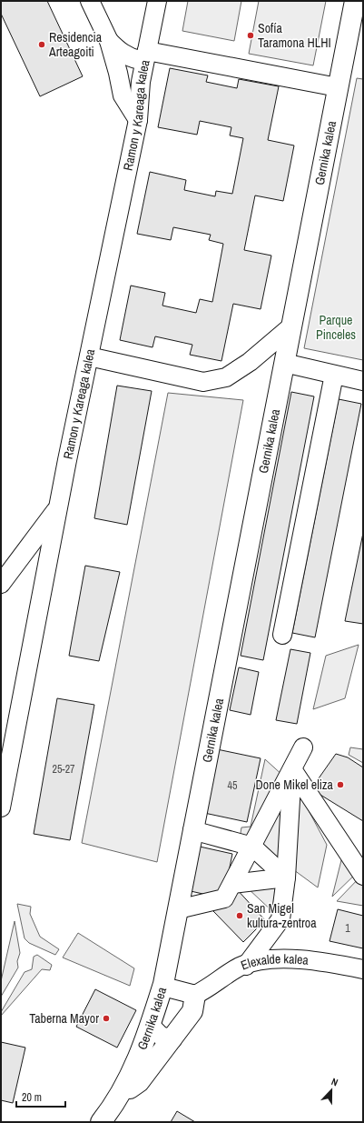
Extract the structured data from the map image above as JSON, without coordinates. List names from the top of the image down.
{
  "streets": {
    "main road": ["Gernika kalea"],
    "street": ["Ramon y Kareaga kalea", "Elexalde kalea"]
  },
  "parks": ["Parque Pinceles"],
  "places": [
    "Sofía Taramona HLHI",
    "Residencia Arteagoiti",
    "Done Mikel eliza",
    "San Migel kultura-zentroa",
    "Taberna Mayor"
  ],
  "house_numbers": ["25-27", "45", "1"],
  "scale_bar": "20 m",
  "north": "top"
}
